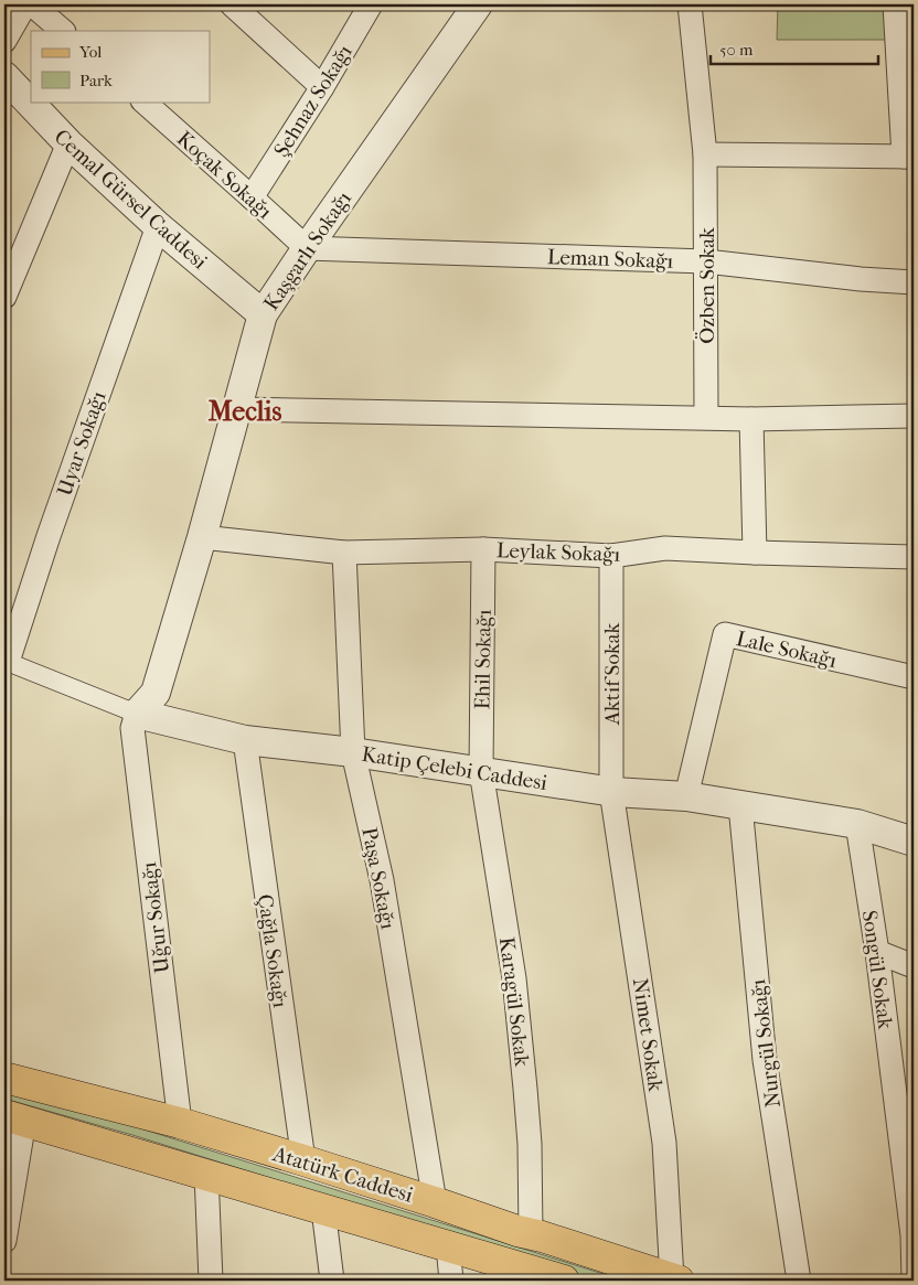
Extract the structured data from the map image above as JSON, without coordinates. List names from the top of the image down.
{
  "streets": {
    "main road": ["Atatürk Caddesi"],
    "street": [
      "Şehnaz Sokağı",
      "Koçak Sokağı",
      "Cemal Gürsel Caddesi",
      "Kaşgarlı Sokağı",
      "Leman Sokağı",
      "Özben Sokak",
      "Uyar Sokağı",
      "Leylak Sokağı",
      "Lale Sokağı",
      "Ehil Sokağı",
      "Aktif Sokak",
      "Katip Çelebi Caddesi",
      "Paşa Sokağı",
      "Uğur Sokağı",
      "Çağla Sokağı",
      "Songül Sokak",
      "Karagül Sokak",
      "Nimet Sokak",
      "Nurgül Sokağı"
    ]
  },
  "crossings": [
    ["Şehnaz Sokağı", "Koçak Sokağı"],
    ["Koçak Sokağı", "Kaşgarlı Sokağı"],
    ["Koçak Sokağı", "Leman Sokağı"],
    ["Cemal Gürsel Caddesi", "Kaşgarlı Sokağı"],
    ["Cemal Gürsel Caddesi", "Uyar Sokağı"],
    ["Kaşgarlı Sokağı", "Leman Sokağı"],
    ["Kaşgarlı Sokağı", "Leylak Sokağı"],
    ["Kaşgarlı Sokağı", "Katip Çelebi Caddesi"],
    ["Kaşgarlı Sokağı", "Uğur Sokağı"],
    ["Leman Sokağı", "Özben Sokak"],
    ["Uyar Sokağı", "Katip Çelebi Caddesi"],
    ["Leylak Sokağı", "Ehil Sokağı"],
    ["Leylak Sokağı", "Aktif Sokak"],
    ["Leylak Sokağı", "Paşa Sokağı"],
    ["Lale Sokağı", "Katip Çelebi Caddesi"],
    ["Ehil Sokağı", "Katip Çelebi Caddesi"],
    ["Ehil Sokağı", "Karagül Sokak"],
    ["Aktif Sokak", "Katip Çelebi Caddesi"],
    ["Aktif Sokak", "Nimet Sokak"],
    ["Katip Çelebi Caddesi", "Paşa Sokağı"],
    ["Katip Çelebi Caddesi", "Uğur Sokağı"],
    ["Katip Çelebi Caddesi", "Çağla Sokağı"],
    ["Katip Çelebi Caddesi", "Songül Sokak"],
    ["Katip Çelebi Caddesi", "Karagül Sokak"],
    ["Katip Çelebi Caddesi", "Nimet Sokak"],
    ["Katip Çelebi Caddesi", "Nurgül Sokağı"],
    ["Paşa Sokağı", "Atatürk Caddesi"],
    ["Uğur Sokağı", "Atatürk Caddesi"],
    ["Çağla Sokağı", "Atatürk Caddesi"],
    ["Karagül Sokak", "Atatürk Caddesi"],
    ["Nimet Sokak", "Atatürk Caddesi"]
  ],
  "districts": ["Meclis"],
  "legend": ["Yol", "Park"],
  "scale_bar": "50 m"
}
